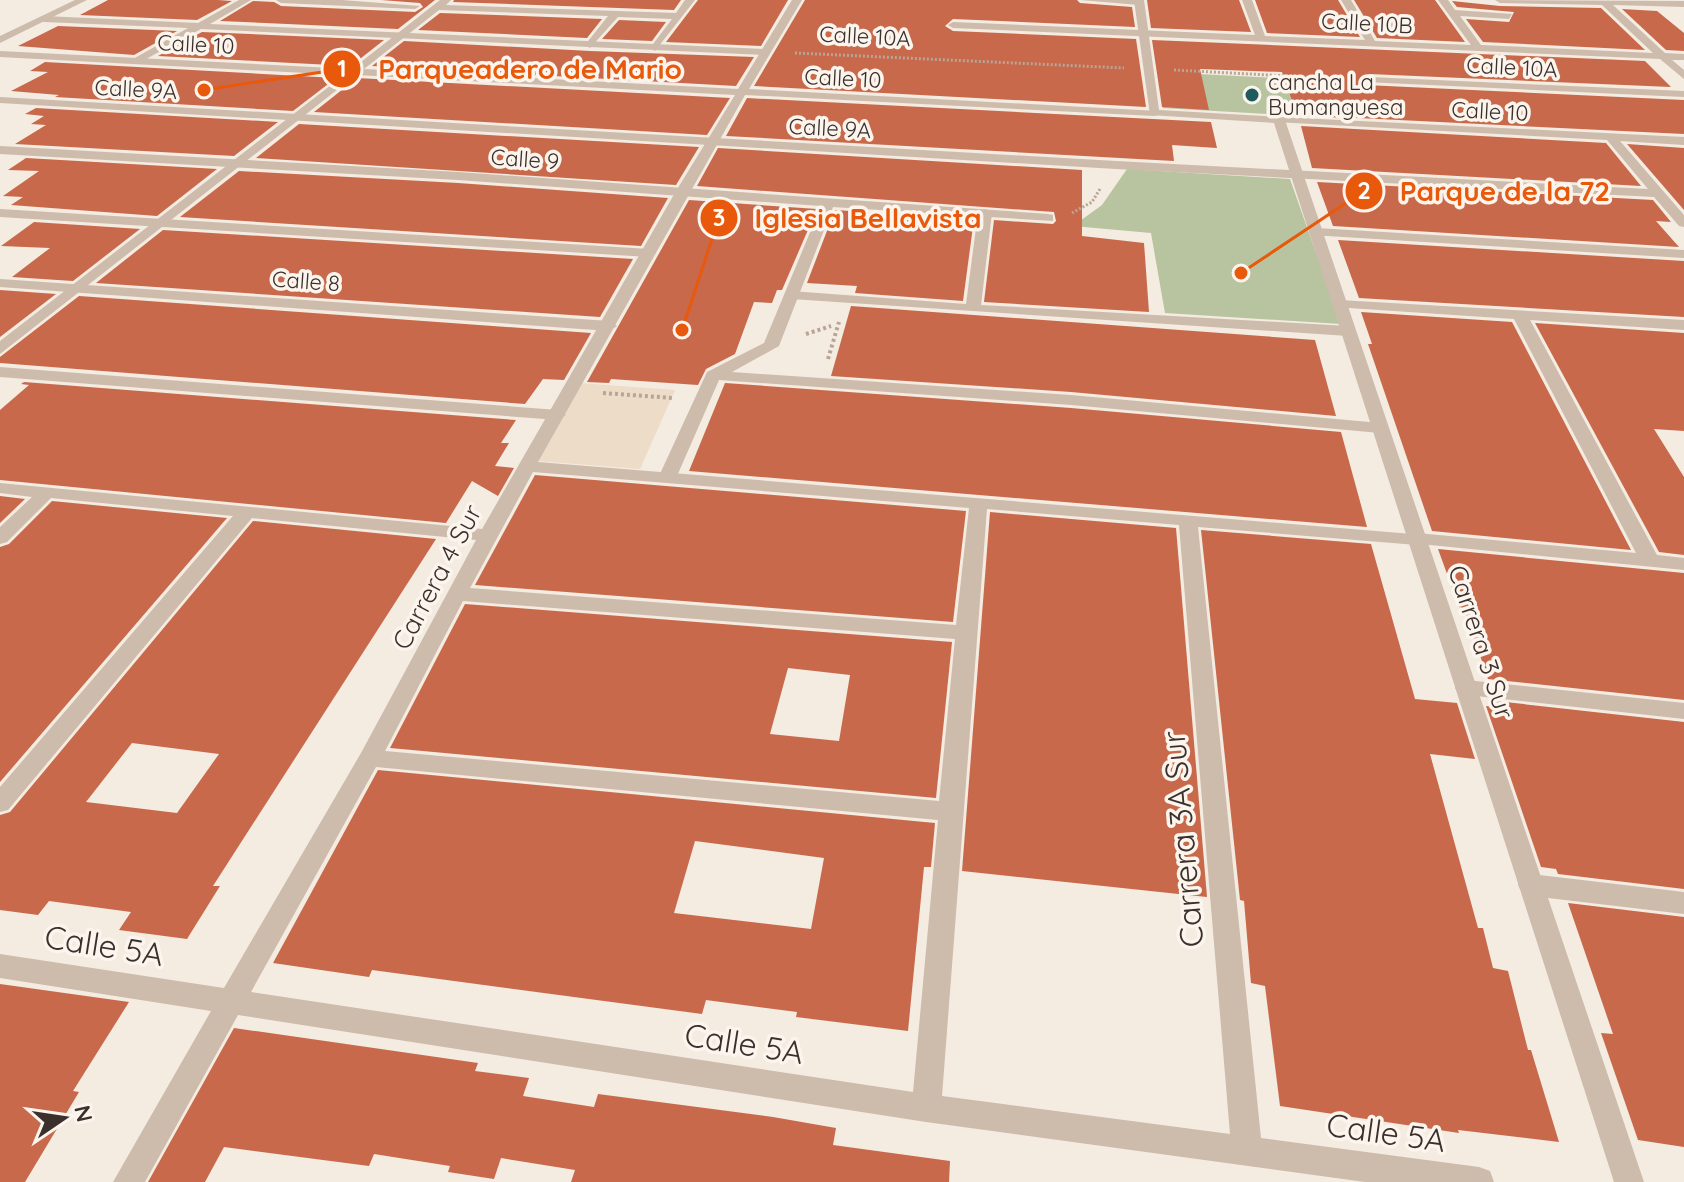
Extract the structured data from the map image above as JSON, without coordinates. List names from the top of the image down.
{
  "streets": {
    "street": [
      "Calle 10B",
      "Calle 10A",
      "Calle 10",
      "Calle 9A",
      "Calle 9",
      "Calle 8",
      "Carrera 4 Sur",
      "Carrera 3 Sur",
      "Carrera 3A Sur",
      "Calle 5A"
    ]
  },
  "crossings": [
    ["Calle 10A", "Carrera 4 Sur"],
    ["Calle 10", "Carrera 4 Sur"],
    ["Calle 10", "Carrera 3 Sur"],
    ["Calle 9A", "Carrera 4 Sur"],
    ["Calle 9A", "Carrera 3 Sur"],
    ["Calle 9", "Carrera 4 Sur"],
    ["Calle 8", "Carrera 4 Sur"],
    ["Carrera 4 Sur", "Calle 5A"],
    ["Carrera 3A Sur", "Calle 5A"]
  ],
  "places": [
    "Parqueadero de Mario",
    "cancha La Bumanguesa",
    "Parque de la 72",
    "Iglesia Bellavista"
  ],
  "north": "right"
}
